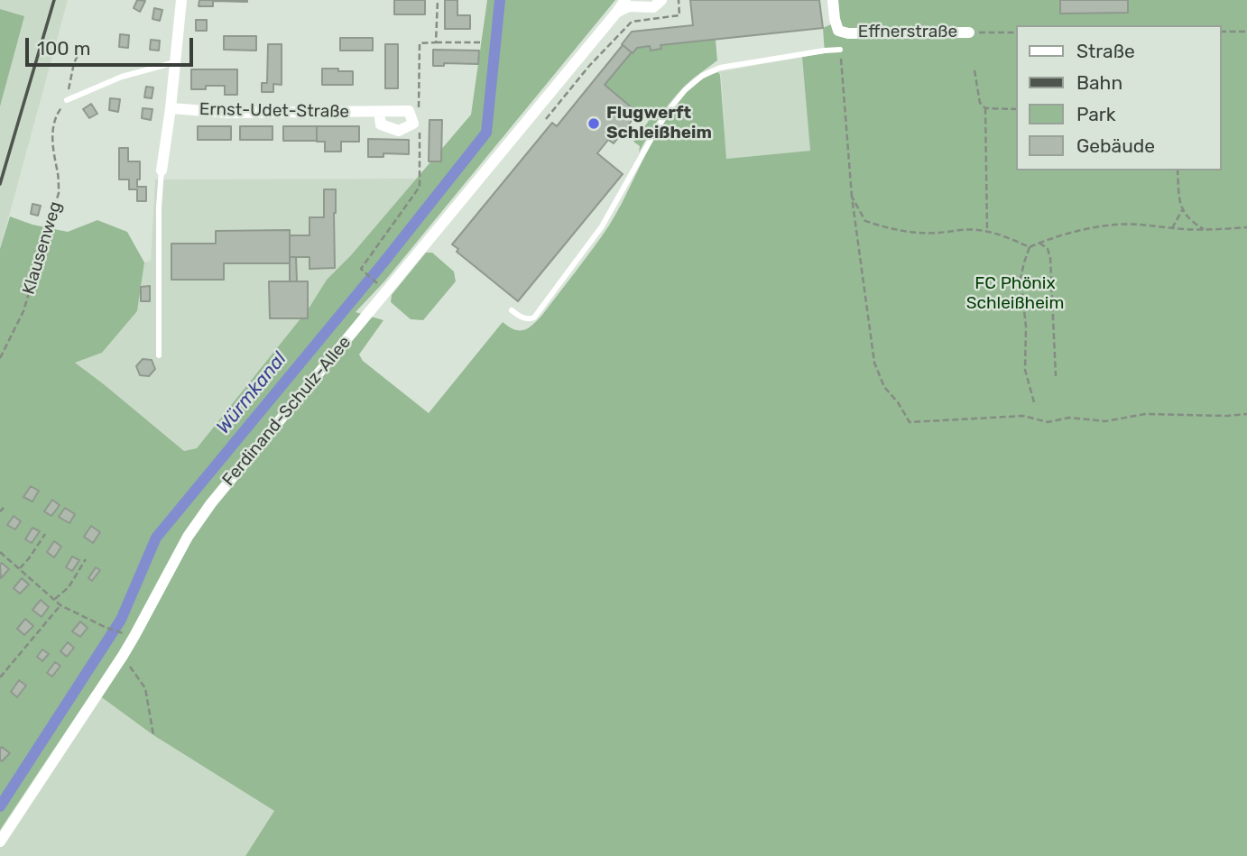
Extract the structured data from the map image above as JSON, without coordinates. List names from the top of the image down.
{
  "streets": {
    "street": ["Effnerstraße", "Ernst-Udet-Straße", "Ferdinand-Schulz-Allee"],
    "path": ["Klausenweg"]
  },
  "water": ["Würmkanal"],
  "parks": ["FC Phönix Schleißheim"],
  "places": ["Flugwerft Schleißheim"],
  "legend": [
    "Straße",
    "Bahn",
    "Park",
    "Gebäude"
  ],
  "scale_bar": "100 m"
}
